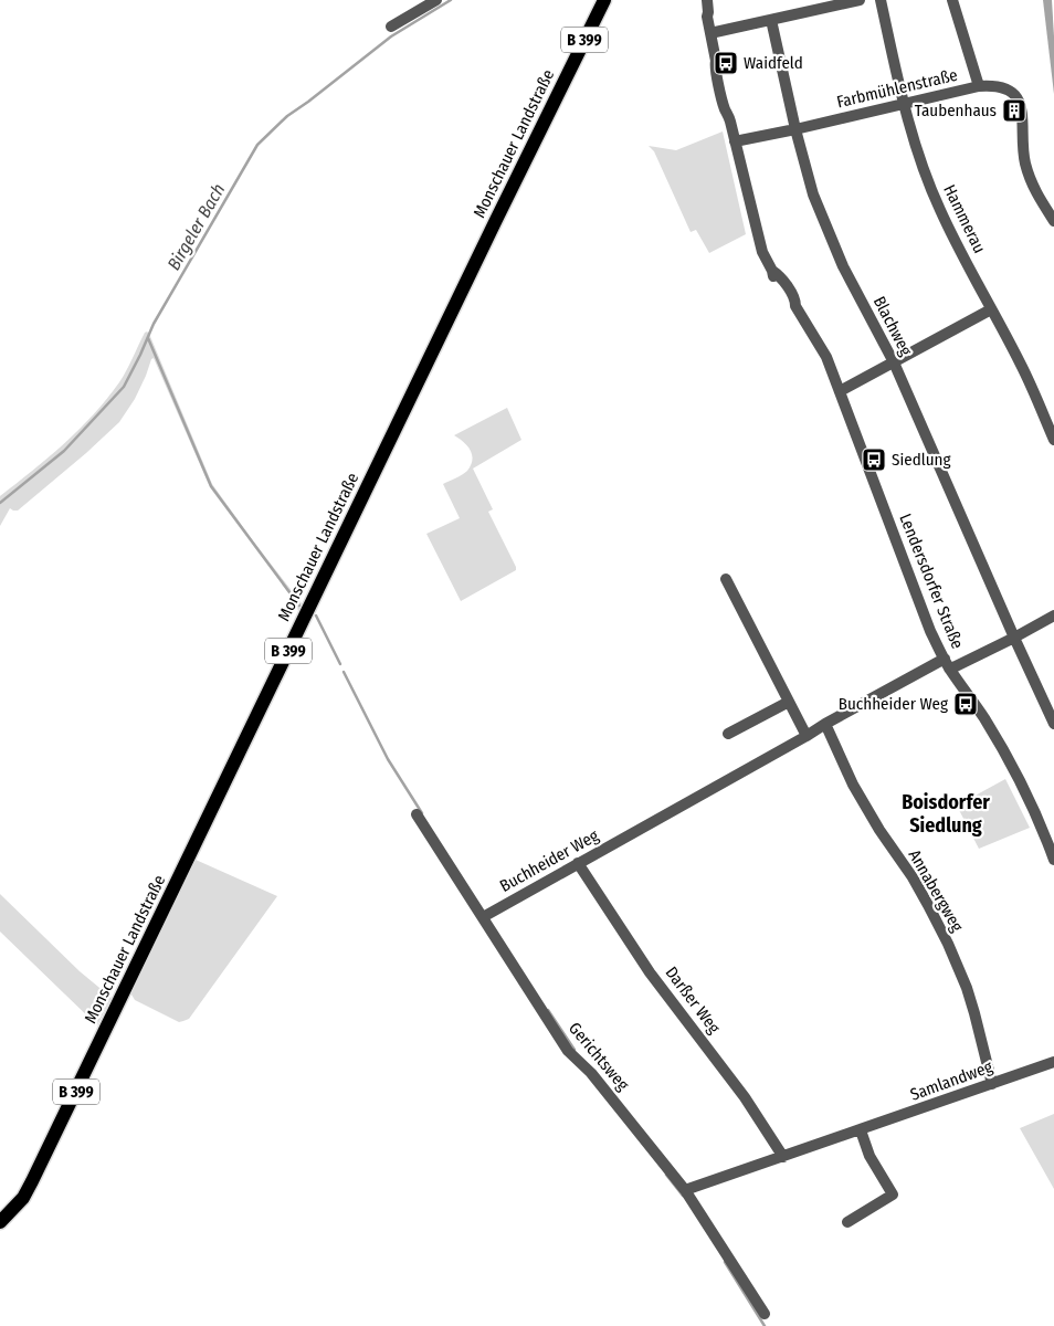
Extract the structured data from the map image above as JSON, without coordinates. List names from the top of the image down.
{
  "streets": {
    "main road": ["B 399", "Monschauer Landstraße"],
    "street": [
      "Farbmühlenstraße",
      "Hammerau",
      "Blachweg",
      "Lendersdorfer Straße",
      "Buchheider Weg",
      "Annabergweg",
      "Darßer Weg",
      "Gerichtsweg",
      "Samlandweg"
    ]
  },
  "crossings": [
    ["Farbmühlenstraße", "Hammerau"],
    ["Farbmühlenstraße", "Blachweg"],
    ["Farbmühlenstraße", "Lendersdorfer Straße"],
    ["Blachweg", "Buchheider Weg"],
    ["Lendersdorfer Straße", "Buchheider Weg"],
    ["Buchheider Weg", "Annabergweg"],
    ["Buchheider Weg", "Darßer Weg"],
    ["Buchheider Weg", "Gerichtsweg"],
    ["Annabergweg", "Samlandweg"],
    ["Darßer Weg", "Samlandweg"],
    ["Gerichtsweg", "Samlandweg"]
  ],
  "districts": ["Boisdorfer Siedlung"],
  "water": ["Birgeler Bach"],
  "places": {
    "bus stop": ["Waidfeld", "Siedlung", "Buchheider Weg"],
    "building": ["Taubenhaus"]
  }
}
